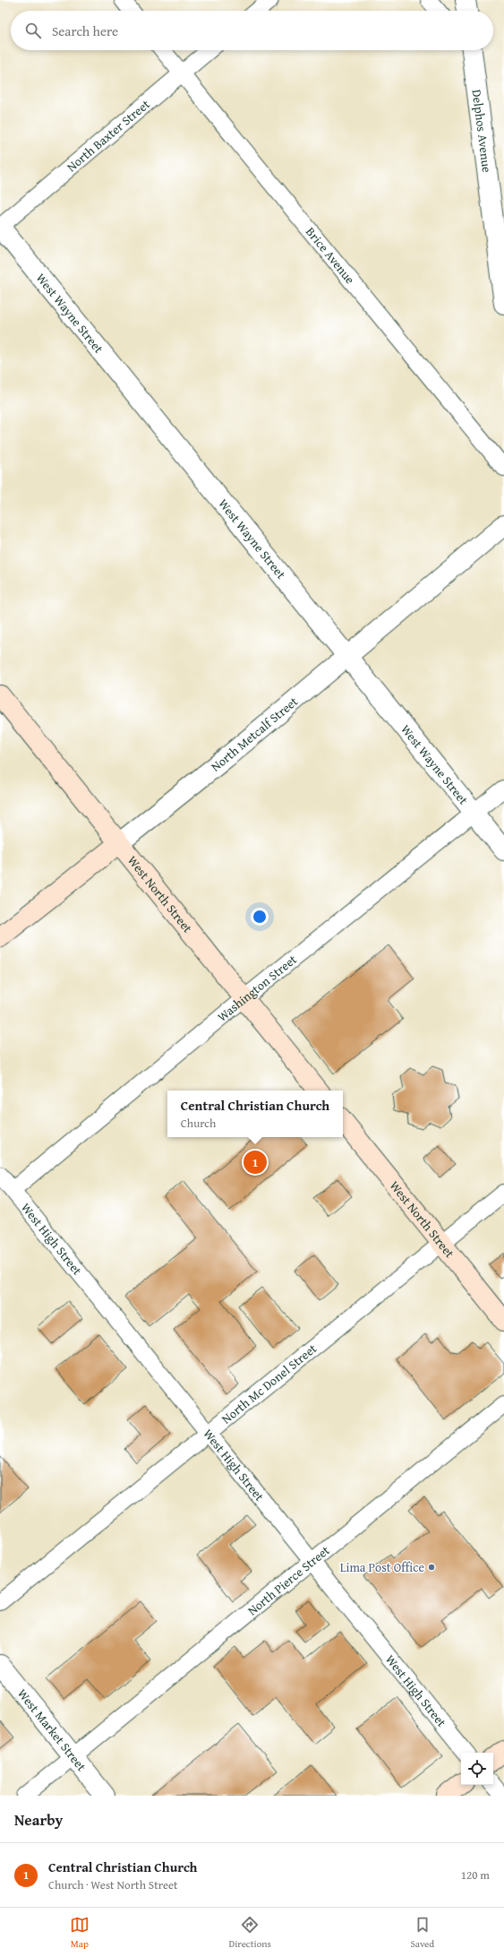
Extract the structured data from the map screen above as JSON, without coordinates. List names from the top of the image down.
{
  "streets": {
    "main road": ["North Metcalf Street", "West North Street"],
    "street": [
      "Delphos Avenue",
      "North Baxter Street",
      "Brice Avenue",
      "West Wayne Street",
      "Washington Street",
      "West High Street",
      "North Mc Donel Street",
      "North Pierce Street",
      "West Market Street"
    ]
  },
  "crossings": [
    ["North Baxter Street", "Brice Avenue"],
    ["North Baxter Street", "West Wayne Street"],
    ["West Wayne Street", "North Metcalf Street"],
    ["West Wayne Street", "Washington Street"],
    ["North Metcalf Street", "West North Street"],
    ["West North Street", "Washington Street"],
    ["West North Street", "North Mc Donel Street"],
    ["Washington Street", "West High Street"],
    ["West High Street", "North Mc Donel Street"],
    ["West High Street", "North Pierce Street"],
    ["North Pierce Street", "West Market Street"]
  ],
  "places": ["Lima Post Office"],
  "page": {
    "search": "Search here",
    "popup": ["Central Christian Church", "Church"],
    "pins": "1",
    "heading": "Nearby",
    "list": [
      {
        "mark": "1",
        "name": "Central Christian Church",
        "note": "Church · West North Street",
        "value": "120 m"
      }
    ],
    "nav": ["Map", "Directions", "Saved"]
  }
}
